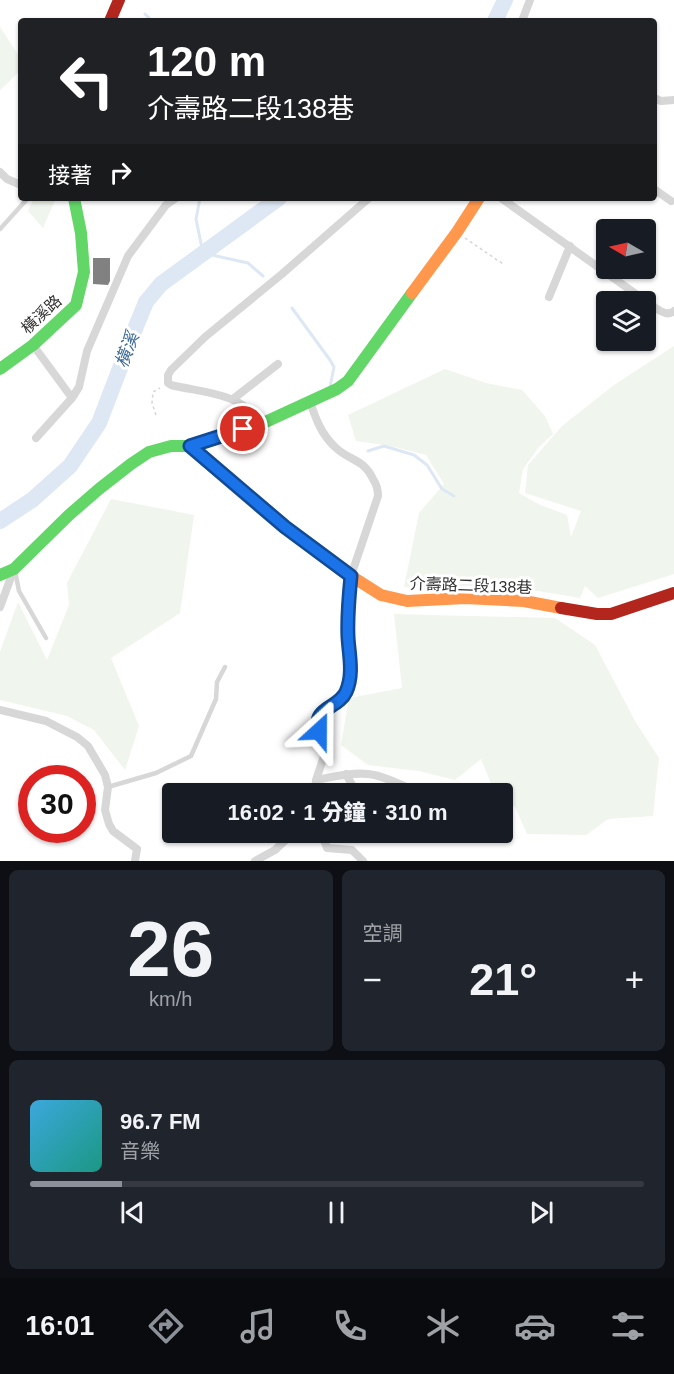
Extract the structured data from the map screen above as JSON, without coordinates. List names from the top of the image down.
{
  "streets": {
    "street": ["橫溪路", "介壽路二段138巷"]
  },
  "water": ["橫溪"],
  "north": "left",
  "page": {
    "turn": ["120 m", "介壽路二段138巷"],
    "then": "接著",
    "limit": "30",
    "trip": "16:02 · 1 分鐘 · 310 m",
    "tile": [
      ["26", "km/h"],
      "空調"
    ],
    "heat": ["−", "21°", "+"],
    "song": ["96.7 FM", "音樂"],
    "tabs": "16:01"
  }
}
